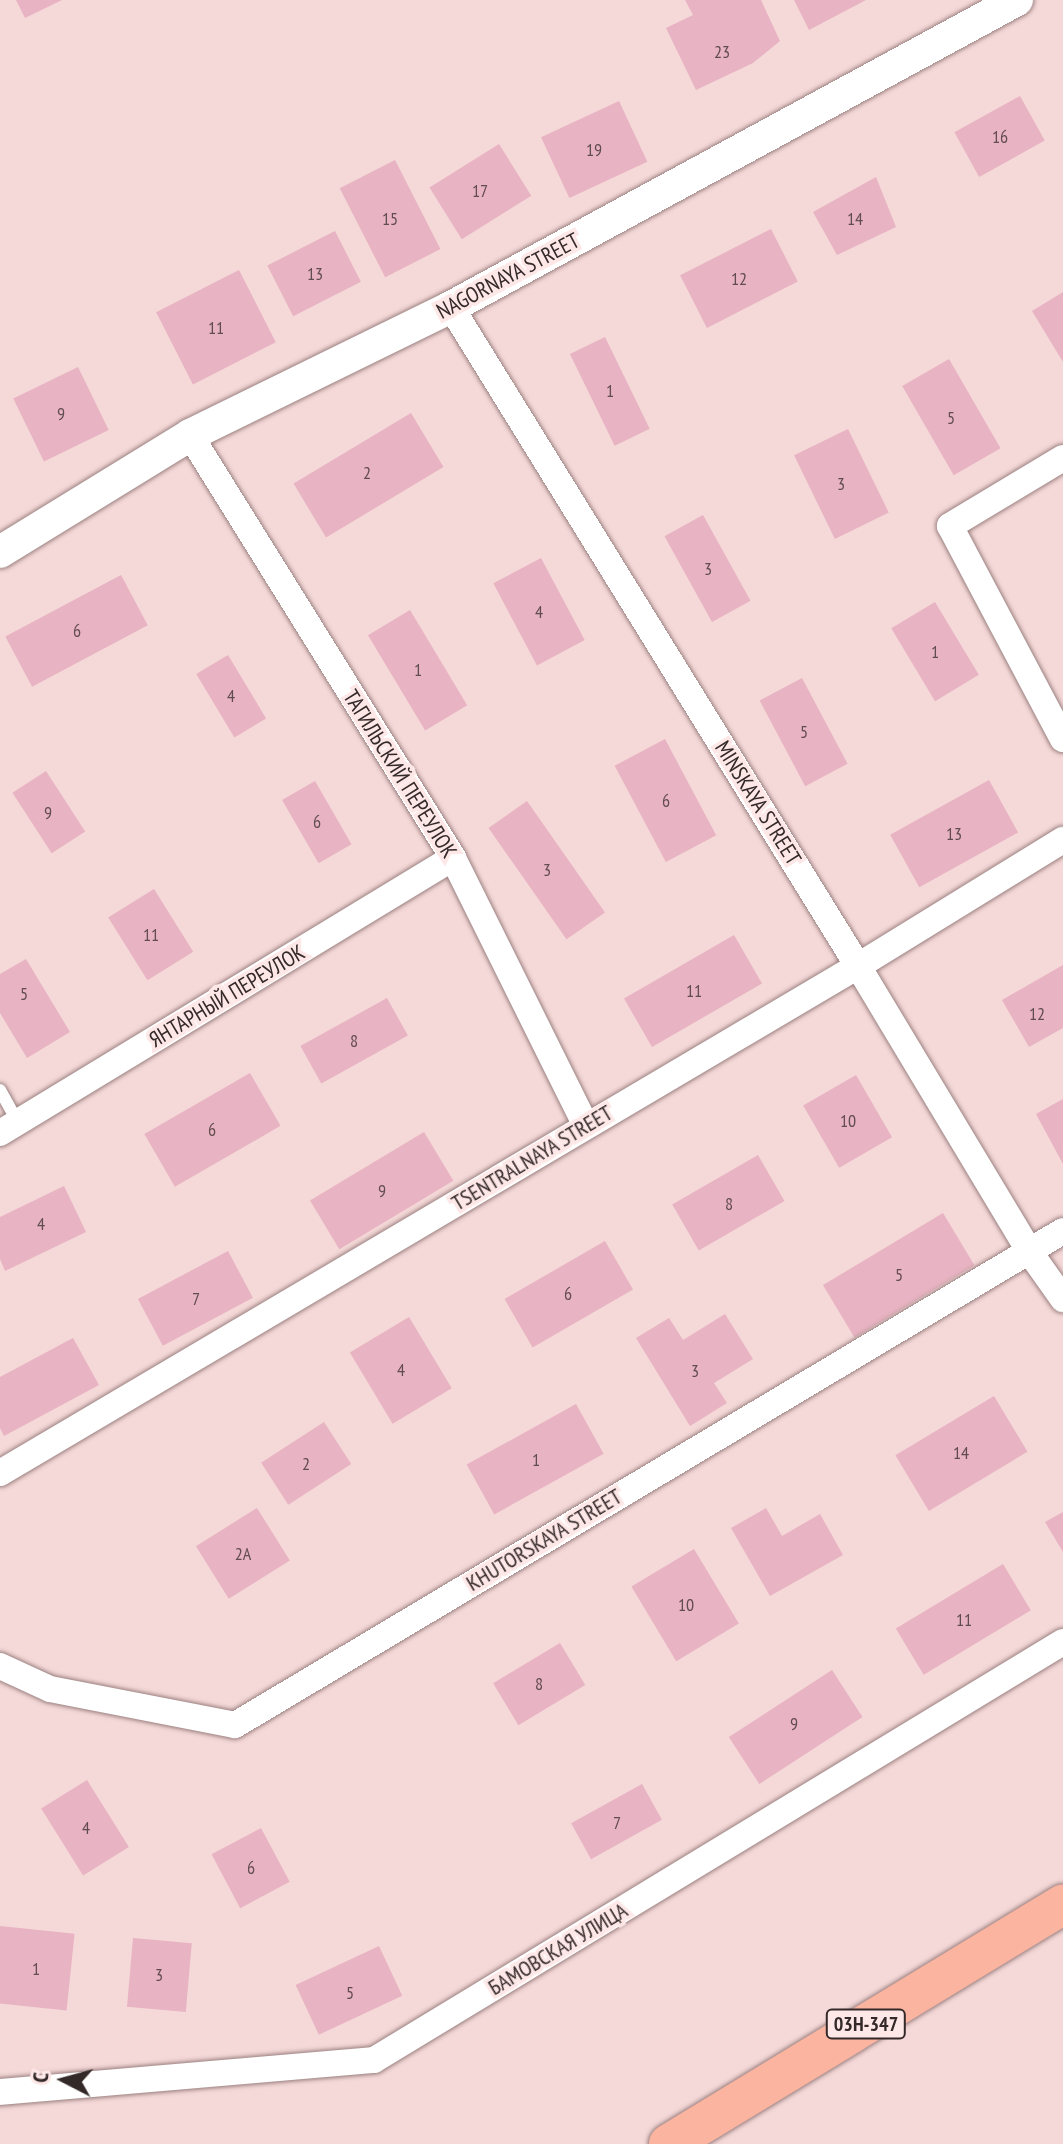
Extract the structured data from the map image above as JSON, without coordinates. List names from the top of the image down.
{
  "streets": {
    "main road": ["03Н-347"],
    "street": [
      "NAGORNAYA STREET",
      "ТАГИЛЬСКИЙ ПЕРЕУЛОК",
      "MINSKAYA STREET",
      "ЯНТАРНЫЙ ПЕРЕУЛОК",
      "TSENTRALNAYA STREET",
      "KHUTORSKAYA STREET",
      "БАМОВСКАЯ УЛИЦА"
    ]
  },
  "crossings": [
    ["NAGORNAYA STREET", "ТАГИЛЬСКИЙ ПЕРЕУЛОК"],
    ["NAGORNAYA STREET", "MINSKAYA STREET"],
    ["ТАГИЛЬСКИЙ ПЕРЕУЛОК", "ЯНТАРНЫЙ ПЕРЕУЛОК"],
    ["ТАГИЛЬСКИЙ ПЕРЕУЛОК", "TSENTRALNAYA STREET"],
    ["MINSKAYA STREET", "TSENTRALNAYA STREET"],
    ["MINSKAYA STREET", "KHUTORSKAYA STREET"]
  ],
  "house_numbers": [
    "23",
    "16",
    "19",
    "17",
    "15",
    "14",
    "13",
    "12",
    "11",
    "1",
    "9",
    "5",
    "2",
    "3",
    "3",
    "4",
    "6",
    "1",
    "1",
    "4",
    "5",
    "6",
    "9",
    "6",
    "13",
    "3",
    "11",
    "11",
    "5",
    "12",
    "8",
    "10",
    "6",
    "9",
    "8",
    "4",
    "5",
    "6",
    "7",
    "4",
    "3",
    "14",
    "1",
    "2",
    "2А",
    "10",
    "11",
    "8",
    "9",
    "7",
    "4",
    "6",
    "1",
    "3",
    "5"
  ],
  "north": "left"
}
